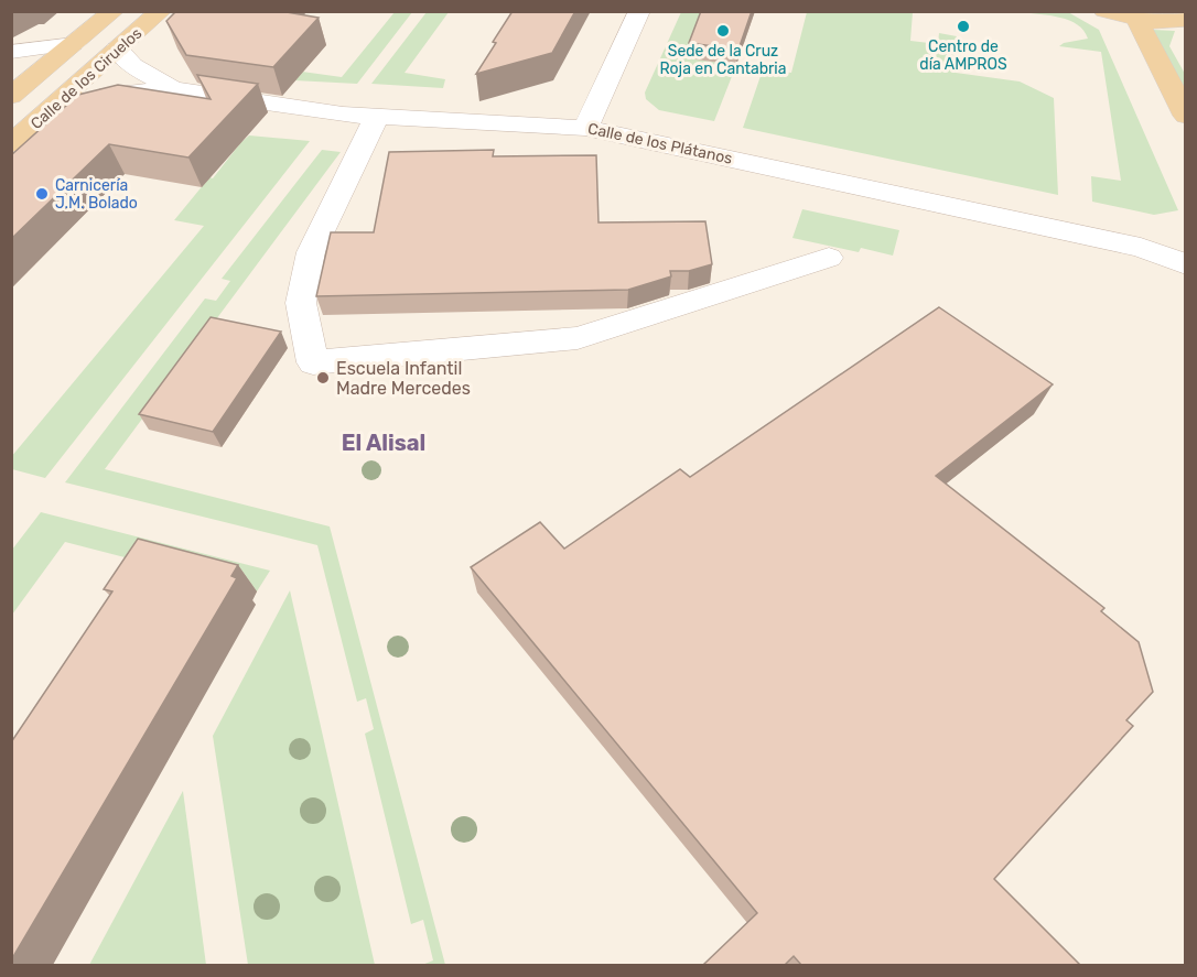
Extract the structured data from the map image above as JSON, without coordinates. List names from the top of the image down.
{
  "streets": {
    "main road": ["Calle de los Ciruelos"],
    "street": ["Calle de los Plátanos"]
  },
  "crossings": [
    ["Calle de los Ciruelos", "Calle de los Plátanos"]
  ],
  "districts": ["El Alisal"],
  "places": [
    "Centro de día AMPROS",
    "Sede de la Cruz Roja en Cantabria",
    "Carnicería J.M. Bolado",
    "Escuela Infantil Madre Mercedes"
  ]
}
